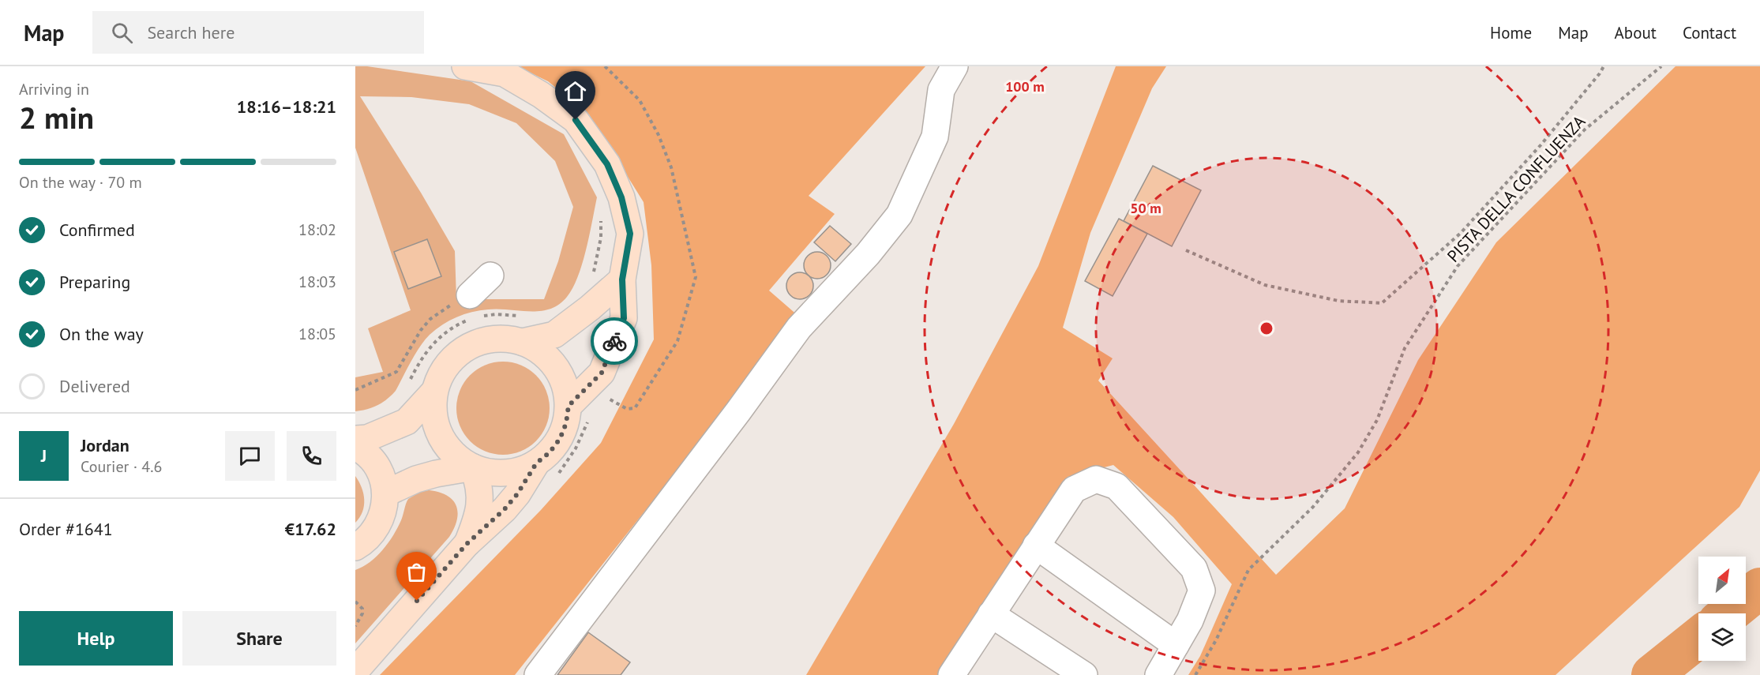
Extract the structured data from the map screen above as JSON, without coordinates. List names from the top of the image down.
{
  "streets": {
    "path": ["PISTA DELLA CONFLUENZA"]
  },
  "north": "top right",
  "page": {
    "header": "Map",
    "search": "Search here",
    "nav": [
      "Home",
      "Map",
      "About",
      "Contact"
    ],
    "heading": ["2 min", "Arriving in", "18:16–18:21"],
    "panel": [
      "Jordan",
      "Courier · 4.6",
      "Order #1641",
      "€17.62"
    ],
    "bar": "On the way · 70 m",
    "list": [
      ["Confirmed", "18:02"],
      ["Preparing", "18:03"],
      ["On the way", "18:05"],
      "Delivered"
    ],
    "round": "J",
    "buttons": ["Help", "Share"]
  },
  "rings": ["100 m", "50 m"]
}
